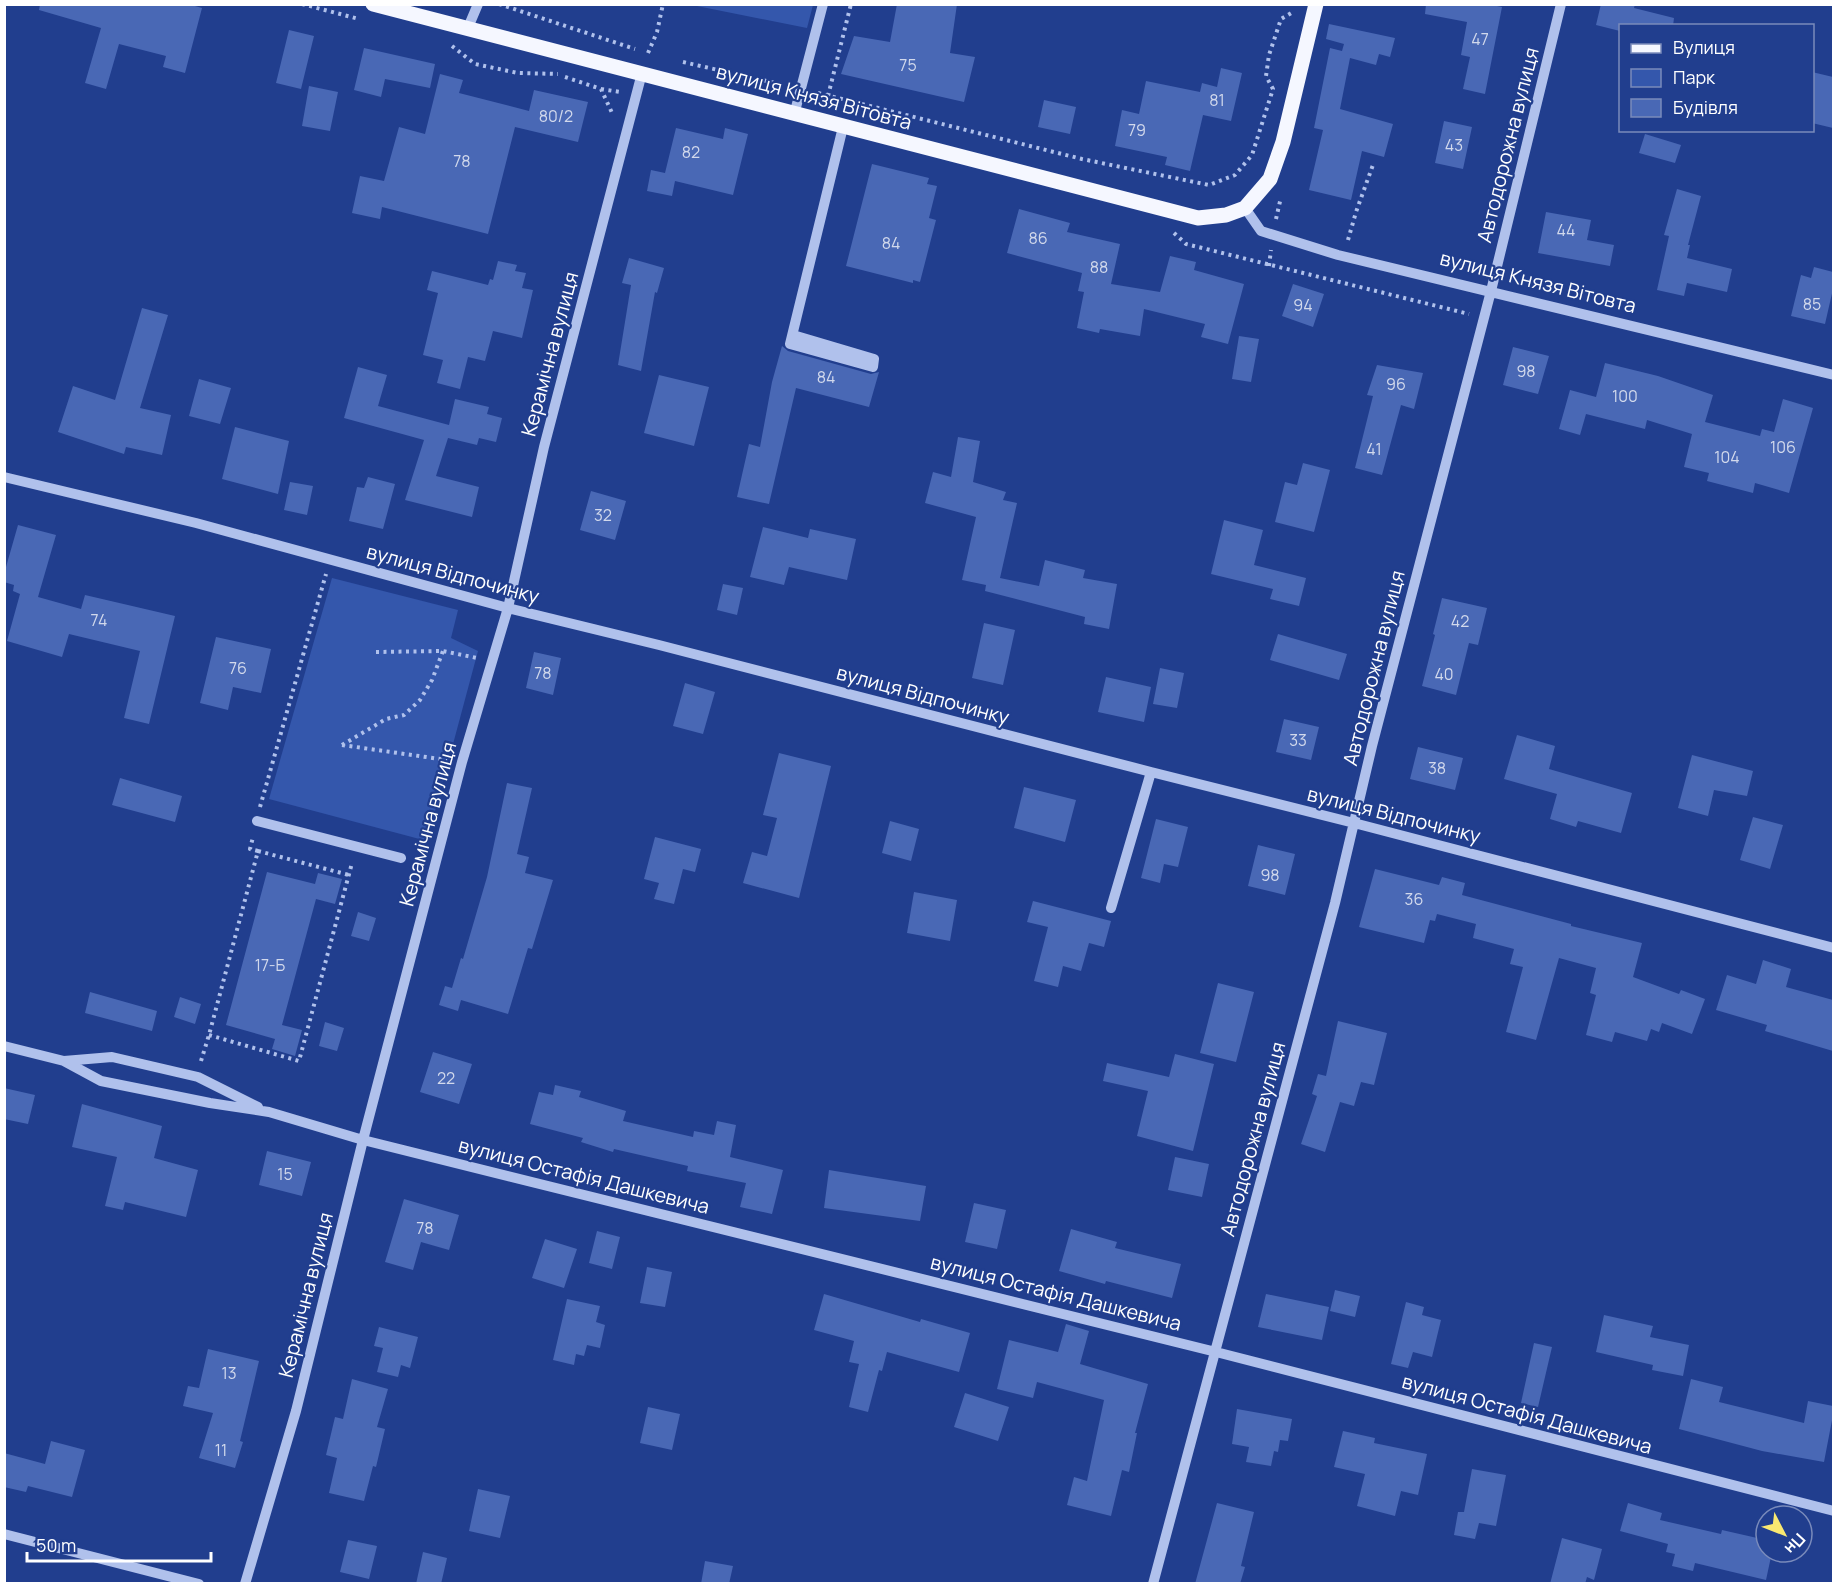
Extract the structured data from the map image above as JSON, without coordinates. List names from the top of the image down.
{
  "streets": {
    "main road": ["вулиця Князя Вітовта"],
    "street": [
      "Автодорожна вулиця",
      "Керамічна вулиця",
      "вулиця Відпочинку",
      "вулиця Остафія Дашкевича"
    ]
  },
  "crossings": [
    ["вулиця Князя Вітовта", "Автодорожна вулиця"],
    ["вулиця Князя Вітовта", "Керамічна вулиця"],
    ["Автодорожна вулиця", "вулиця Відпочинку"],
    ["Автодорожна вулиця", "вулиця Остафія Дашкевича"],
    ["Керамічна вулиця", "вулиця Відпочинку"],
    ["Керамічна вулиця", "вулиця Остафія Дашкевича"]
  ],
  "house_numbers": [
    "47",
    "75",
    "81",
    "80/2",
    "79",
    "43",
    "82",
    "78",
    "44",
    "86",
    "84",
    "88",
    "85",
    "94",
    "98",
    "84",
    "96",
    "100",
    "106",
    "41",
    "104",
    "32",
    "74",
    "42",
    "76",
    "78",
    "40",
    "33",
    "38",
    "98",
    "36",
    "17-Б",
    "22",
    "15",
    "78",
    "13",
    "11"
  ],
  "legend": ["Вулиця", "Парк", "Будівля"],
  "scale_bar": "50 m",
  "north": "bottom right"
}
